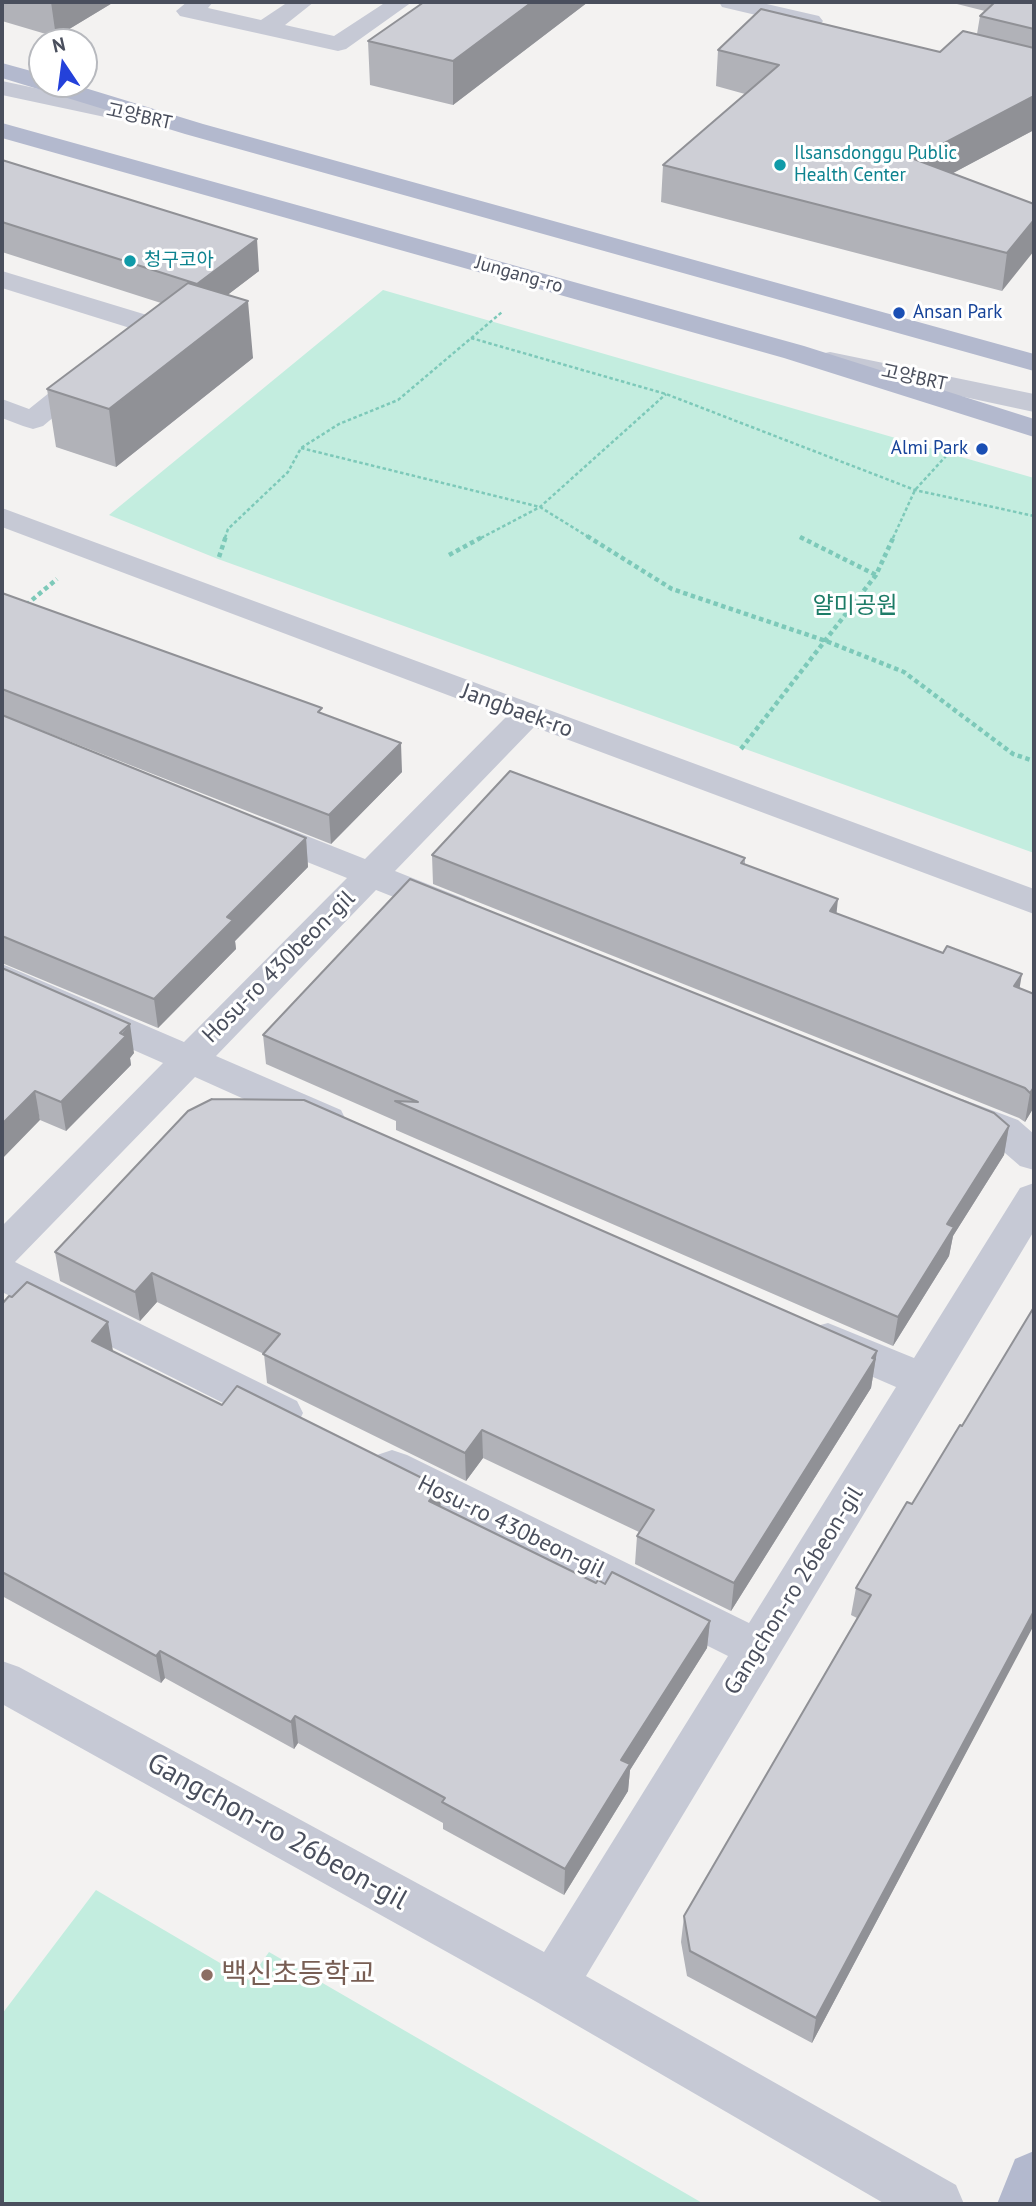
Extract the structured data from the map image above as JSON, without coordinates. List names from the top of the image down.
{
  "streets": {
    "main road": ["Jungang-ro"],
    "street": [
      "고양BRT",
      "Jangbaek-ro",
      "Hosu-ro 430beon-gil",
      "Gangchon-ro 26beon-gil"
    ]
  },
  "crossings": [
    ["고양BRT", "Jungang-ro"],
    ["Jangbaek-ro", "Hosu-ro 430beon-gil"],
    ["Hosu-ro 430beon-gil", "Gangchon-ro 26beon-gil"]
  ],
  "parks": ["얄미공원"],
  "places": [
    "Ilsansdonggu Public Health Center",
    "청구코아",
    "Ansan Park",
    "Almi Park",
    "백신초등학교"
  ],
  "north": "top"
}
